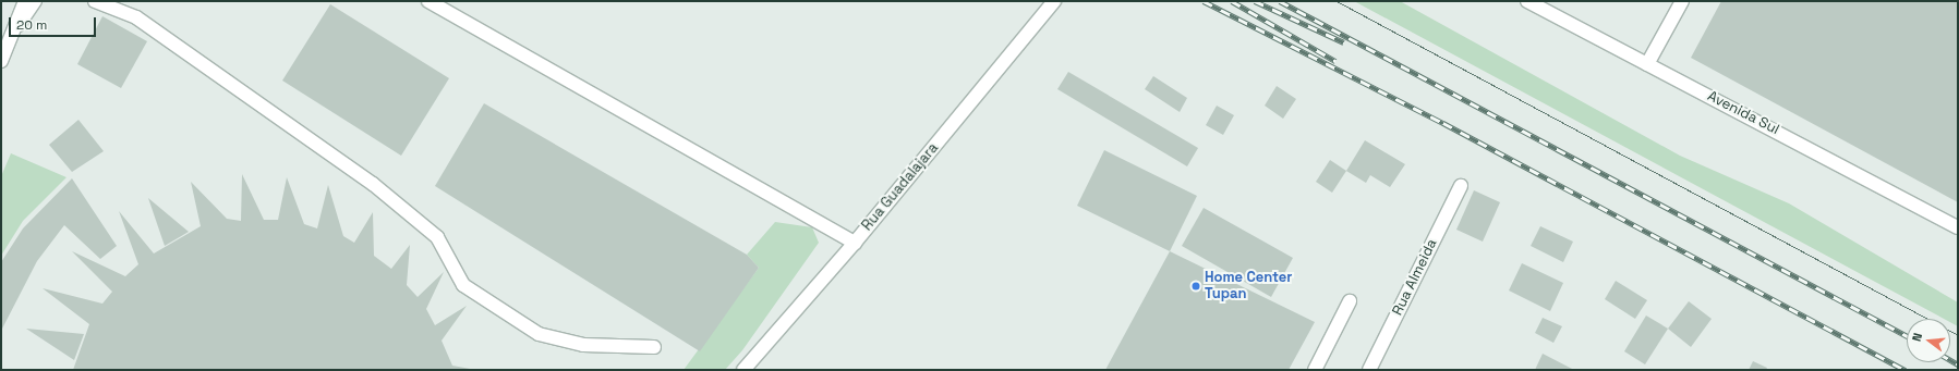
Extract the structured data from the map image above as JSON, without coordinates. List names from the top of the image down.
{
  "streets": {
    "street": ["Avenida Sul", "Rua Guadalajara", "Rua Almeida"]
  },
  "places": ["Home Center Tupan"],
  "scale_bar": "20 m",
  "north": "left"
}
